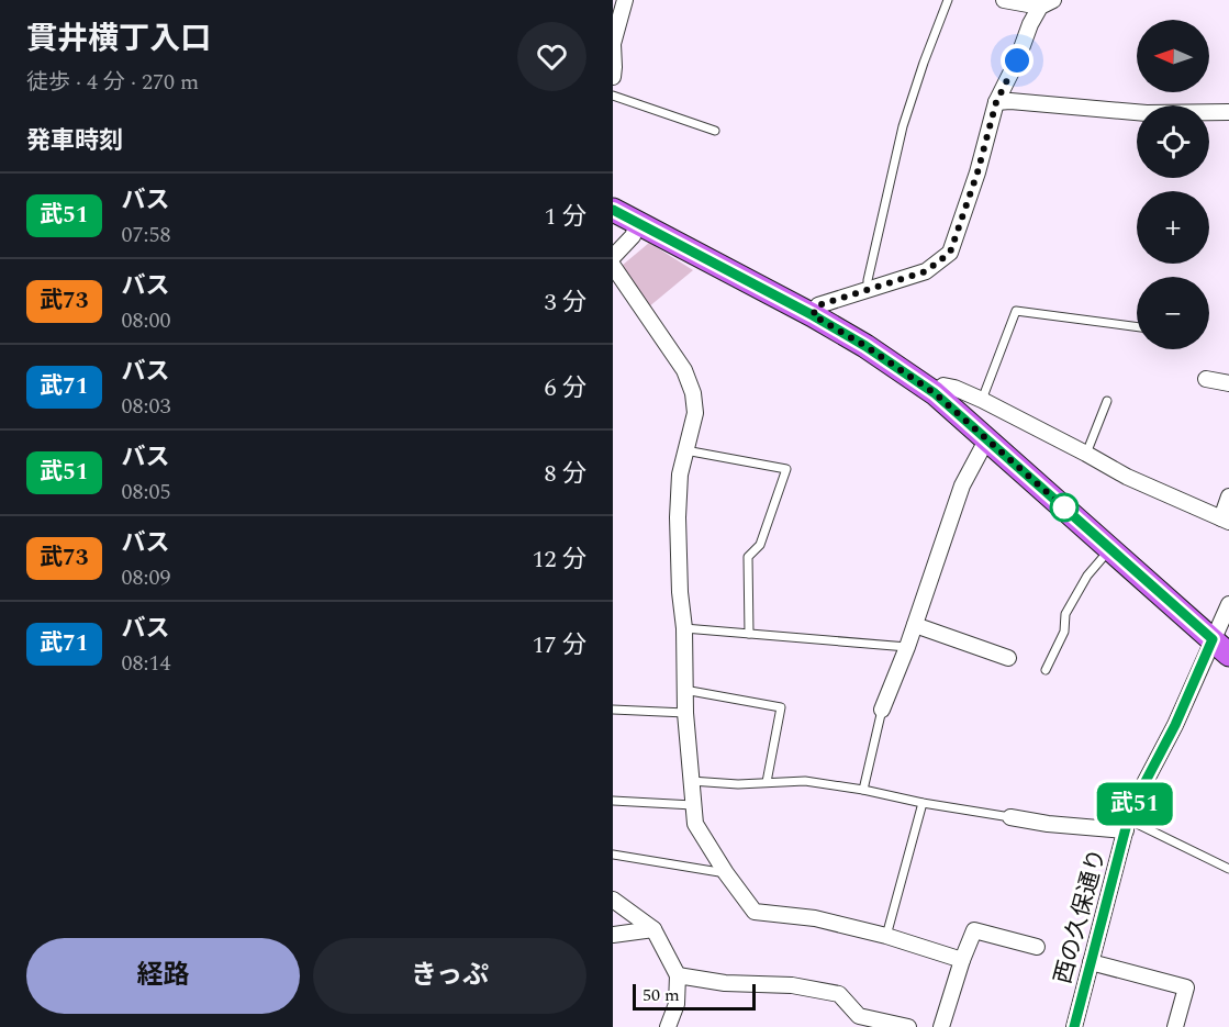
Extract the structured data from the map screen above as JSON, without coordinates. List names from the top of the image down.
{
  "streets": {
    "street": ["西の久保通り"]
  },
  "lines": ["bus line 武51"],
  "scale_bar": "50 m",
  "north": "left",
  "page": {
    "heading": [
      ["貫井横丁入口", "徒歩 · 4 分 · 270 m"],
      "発車時刻"
    ],
    "on_map": "武51",
    "map_buttons": ["+", "−"],
    "list": [
      {
        "mark": "武51",
        "name": "バス",
        "note": "07:58",
        "value": "1 分"
      },
      {
        "mark": "武73",
        "name": "バス",
        "note": "08:00",
        "value": "3 分"
      },
      {
        "mark": "武71",
        "name": "バス",
        "note": "08:03",
        "value": "6 分"
      },
      {
        "mark": "武51",
        "name": "バス",
        "note": "08:05",
        "value": "8 分"
      },
      {
        "mark": "武73",
        "name": "バス",
        "note": "08:09",
        "value": "12 分"
      },
      {
        "mark": "武71",
        "name": "バス",
        "note": "08:14",
        "value": "17 分"
      }
    ],
    "buttons": ["経路", "きっぷ"],
    "scale": "50 m"
  }
}
